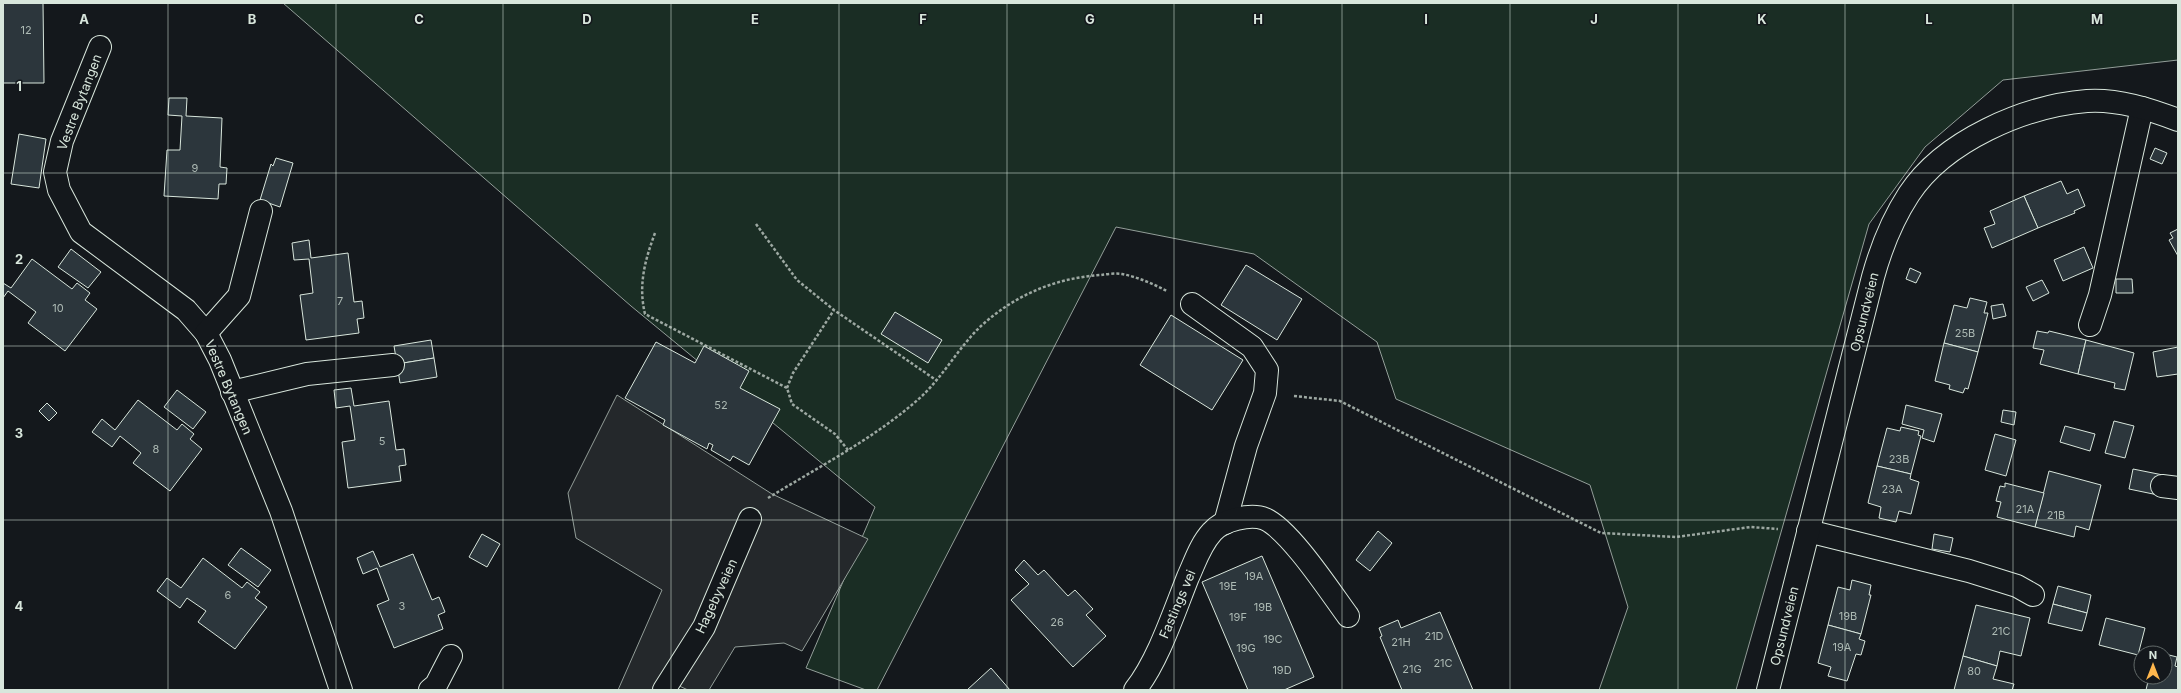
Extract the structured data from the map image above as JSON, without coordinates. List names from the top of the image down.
{
  "streets": {
    "street": [
      "Vestre Bytangen",
      "Opsundveien",
      "Hagebyveien",
      "Fastings vei"
    ]
  },
  "house_numbers": [
    "12",
    "9",
    "7",
    "10",
    "25B",
    "52",
    "5",
    "8",
    "23B",
    "23A",
    "21A",
    "21B",
    "19A",
    "19E",
    "6",
    "3",
    "19B",
    "19B",
    "19F",
    "26",
    "21C",
    "21D",
    "19C",
    "21H",
    "19A",
    "19G",
    "21C",
    "21G",
    "19D",
    "80"
  ],
  "north": "top",
  "grid": {
    "columns": [
      "A",
      "B",
      "C",
      "D",
      "E",
      "F",
      "G",
      "H",
      "I",
      "J",
      "K",
      "L",
      "M"
    ],
    "rows": [
      "1",
      "2",
      "3",
      "4"
    ]
  }
}
